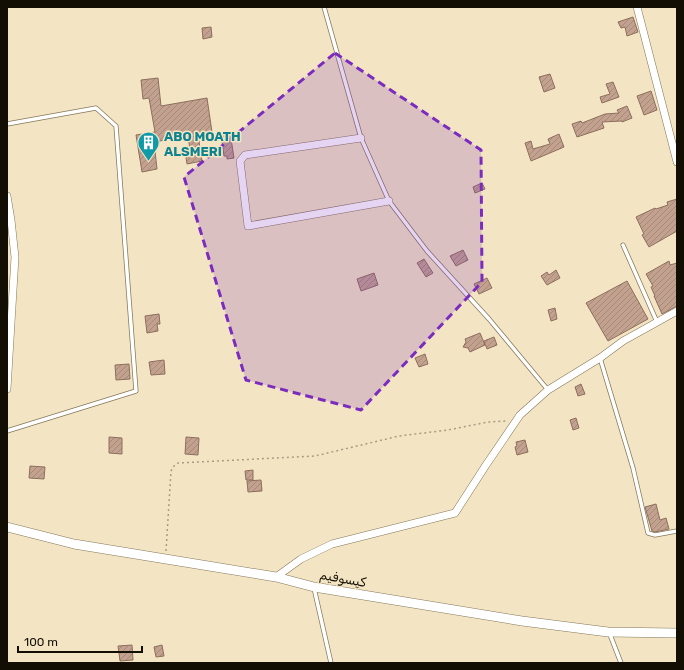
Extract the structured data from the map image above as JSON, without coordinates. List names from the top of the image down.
{
  "streets": {
    "street": ["كيسوفيم"]
  },
  "places": {
    "building": ["ABO MOATH ALSMERI"]
  },
  "scale_bar": "100 m"
}
